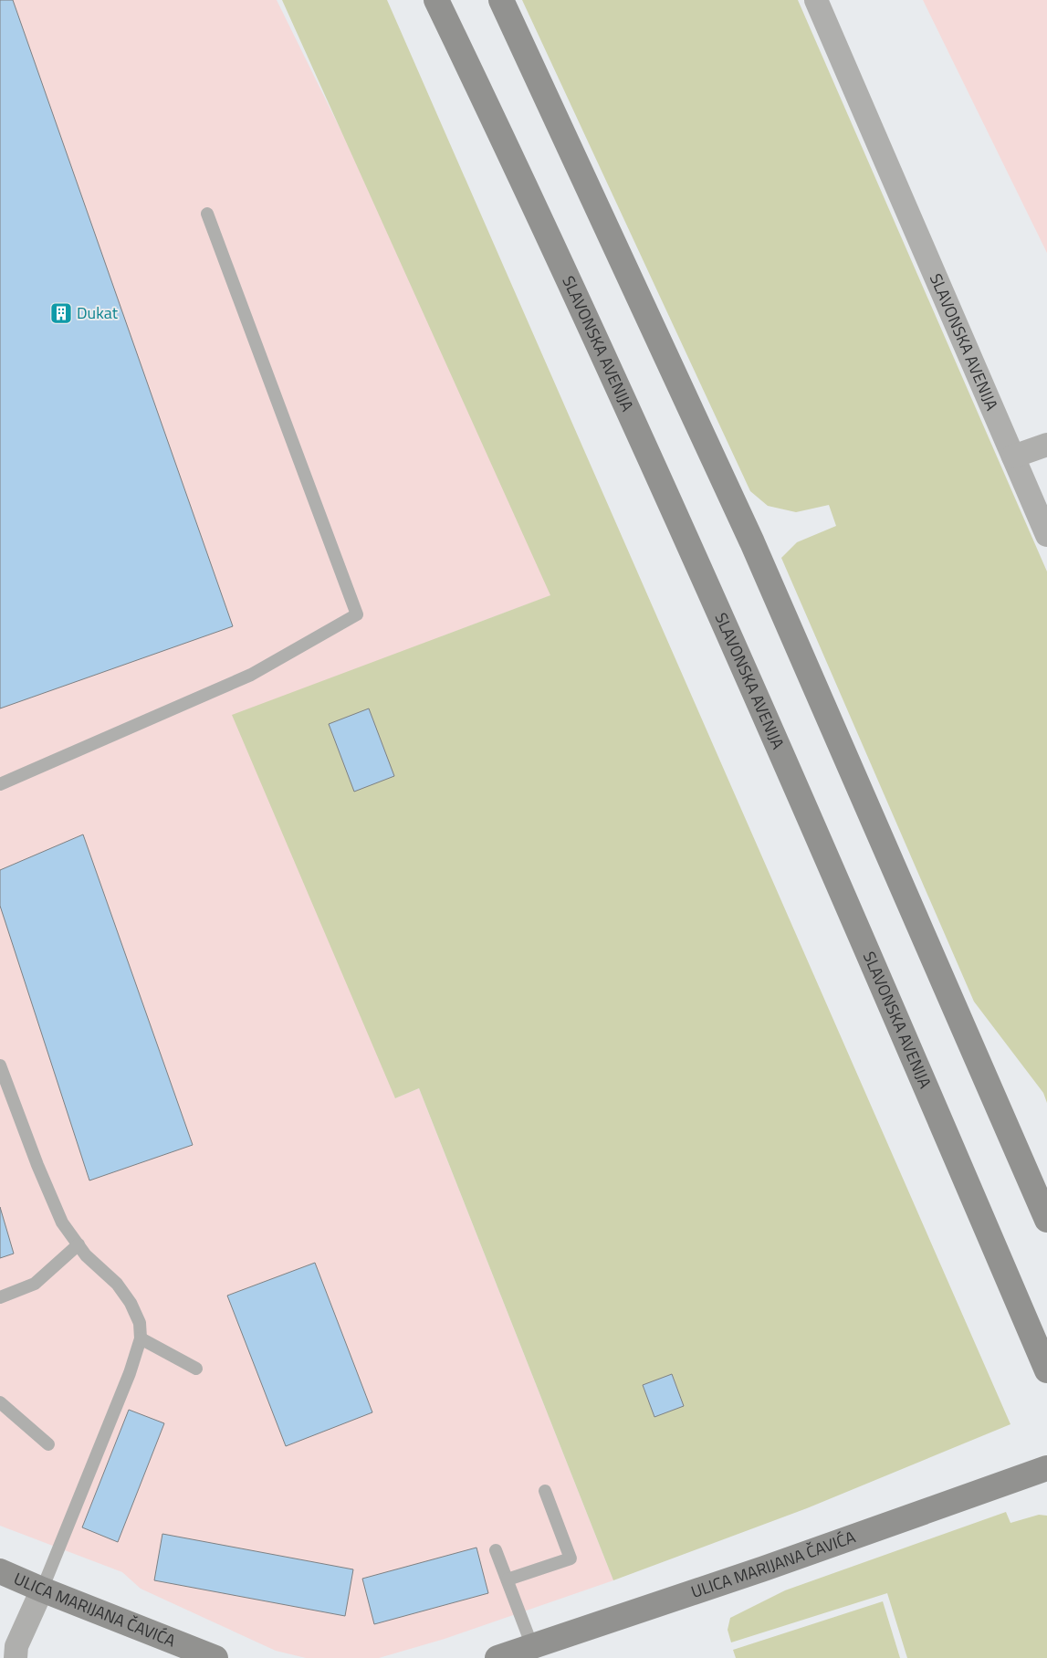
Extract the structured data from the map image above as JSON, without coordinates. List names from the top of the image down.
{
  "streets": {
    "main road": ["SLAVONSKA AVENIJA", "ULICA MARIJANA ČAVIĆA"]
  },
  "places": {
    "building": ["Dukat"]
  }
}
